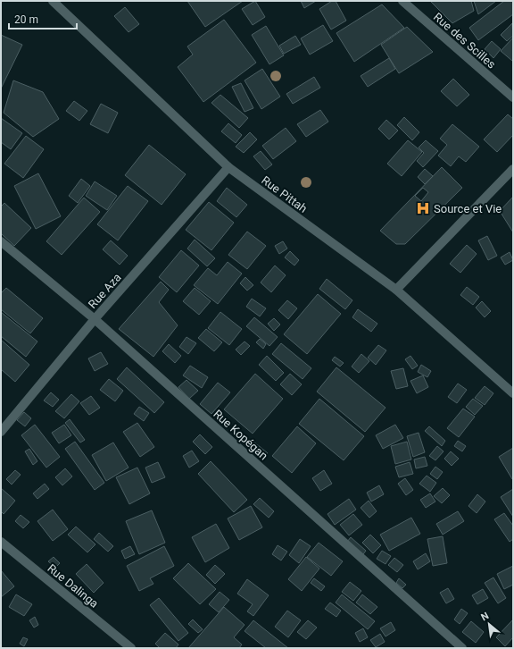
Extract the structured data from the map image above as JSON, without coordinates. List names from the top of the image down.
{
  "streets": {
    "street": [
      "Rue des Scilles",
      "Rue Pittah",
      "Rue Aza",
      "Rue Kopégan",
      "Rue Dalinga"
    ]
  },
  "crossings": [
    ["Rue Pittah", "Rue Aza"],
    ["Rue Aza", "Rue Kopégan"]
  ],
  "places": {
    "hospital": ["Source et Vie"]
  },
  "scale_bar": "20 m",
  "north": "top left"
}
